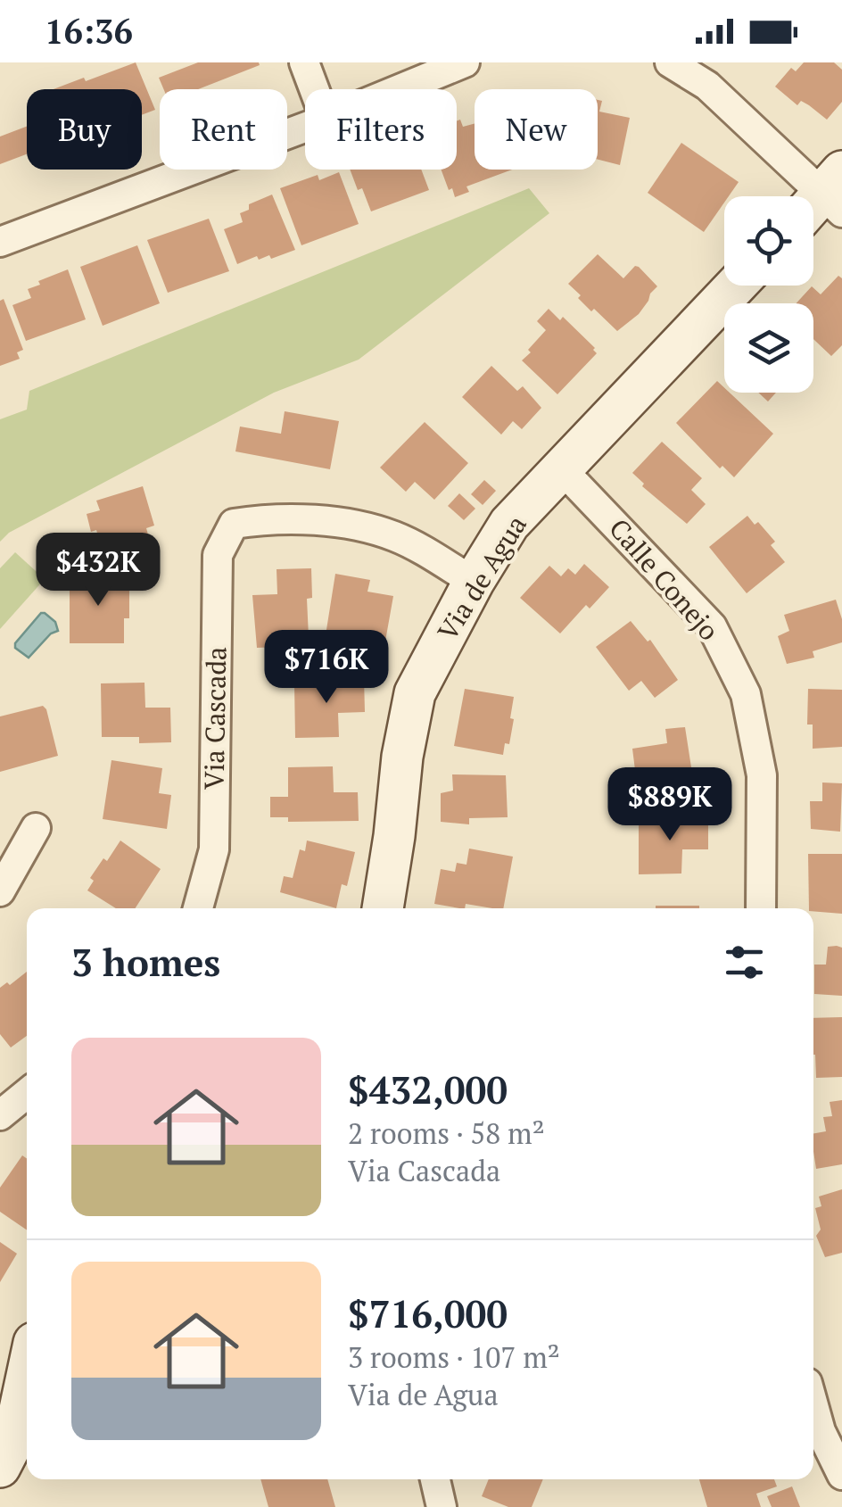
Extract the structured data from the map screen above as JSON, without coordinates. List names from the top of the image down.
{
  "streets": {
    "street": ["Via de Agua", "Calle Conejo", "Via Cascada"]
  },
  "crossings": [
    ["Via de Agua", "Calle Conejo"],
    ["Via de Agua", "Via Cascada"]
  ],
  "page": {
    "status": "16:36",
    "chip": [
      "Buy",
      "Rent",
      "Filters",
      "New"
    ],
    "price": ["$432K", "$716K", "$889K"],
    "heading": "3 homes",
    "list": [
      {
        "name": "$432,000",
        "note": "2 rooms · 58 m² · Via Cascada"
      },
      {
        "name": "$716,000",
        "note": "3 rooms · 107 m² · Via de Agua"
      }
    ]
  }
}
